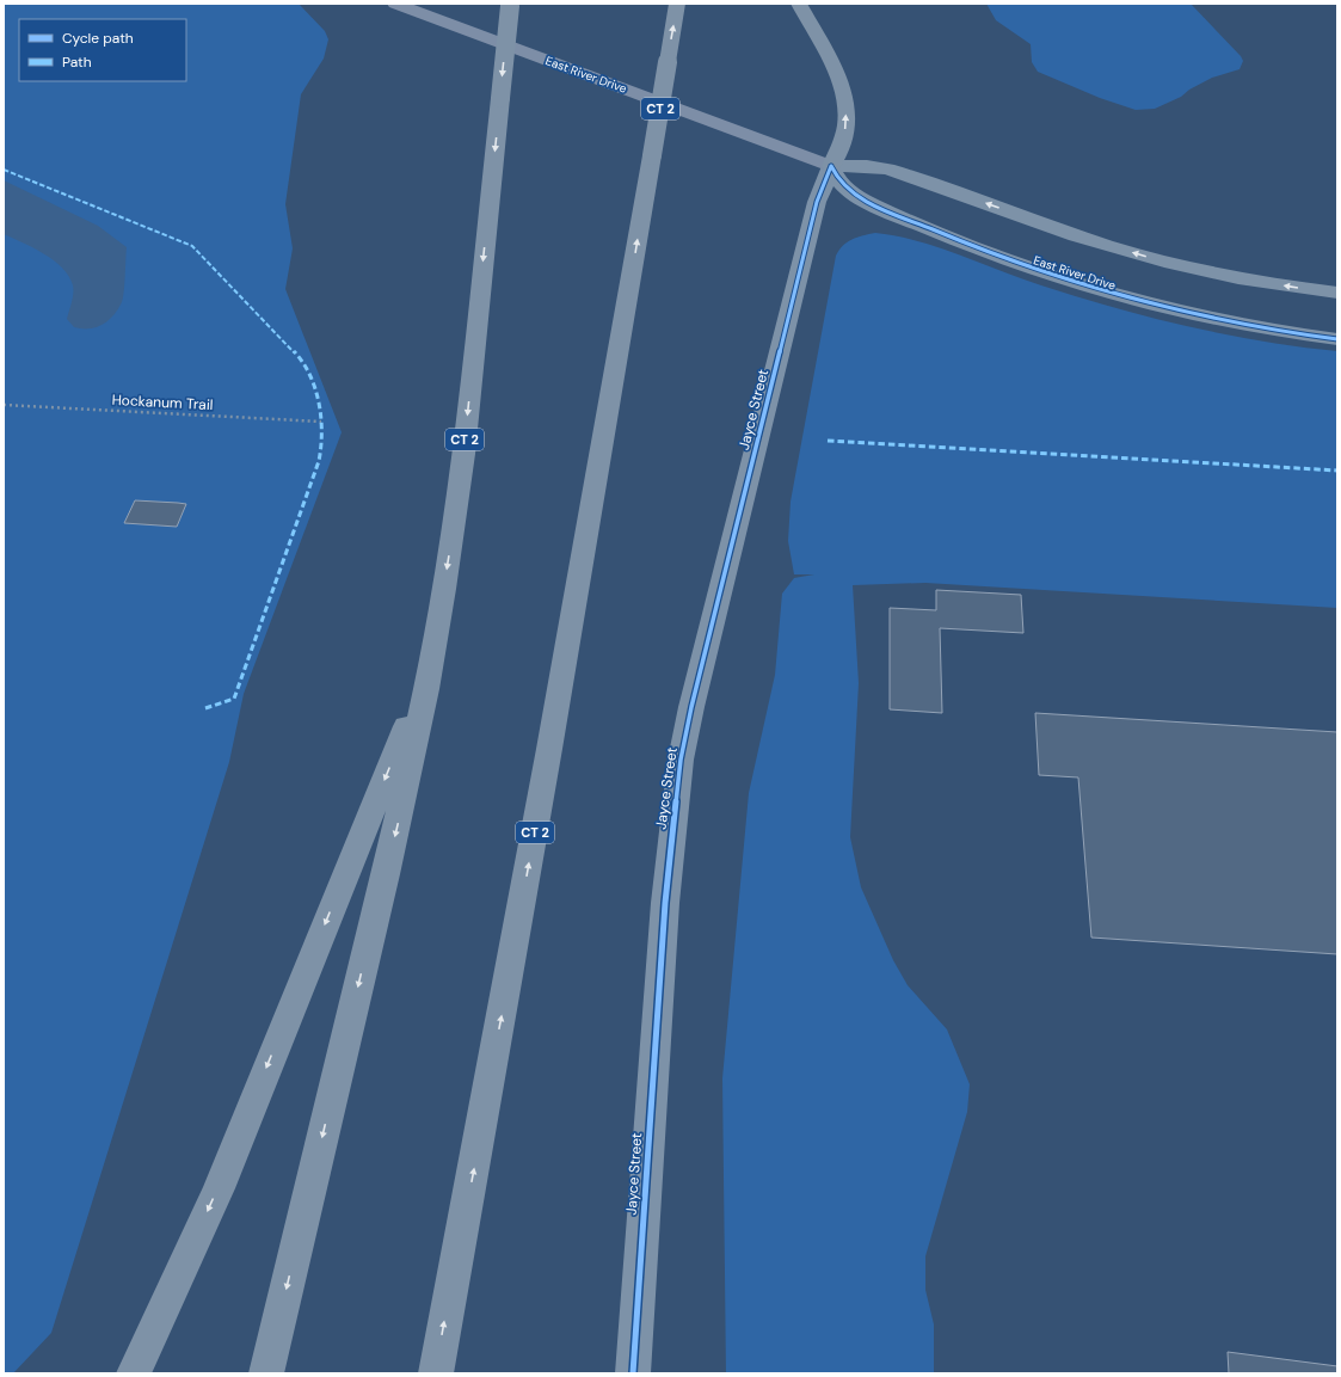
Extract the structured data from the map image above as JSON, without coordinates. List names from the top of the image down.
{
  "streets": {
    "highway": ["CT 2"],
    "main road": ["East River Drive"],
    "street": ["Jayce Street"],
    "path": ["Hockanum Trail"]
  },
  "crossings": [
    ["East River Drive", "Jayce Street"]
  ],
  "legend": ["Cycle path", "Path"]
}
